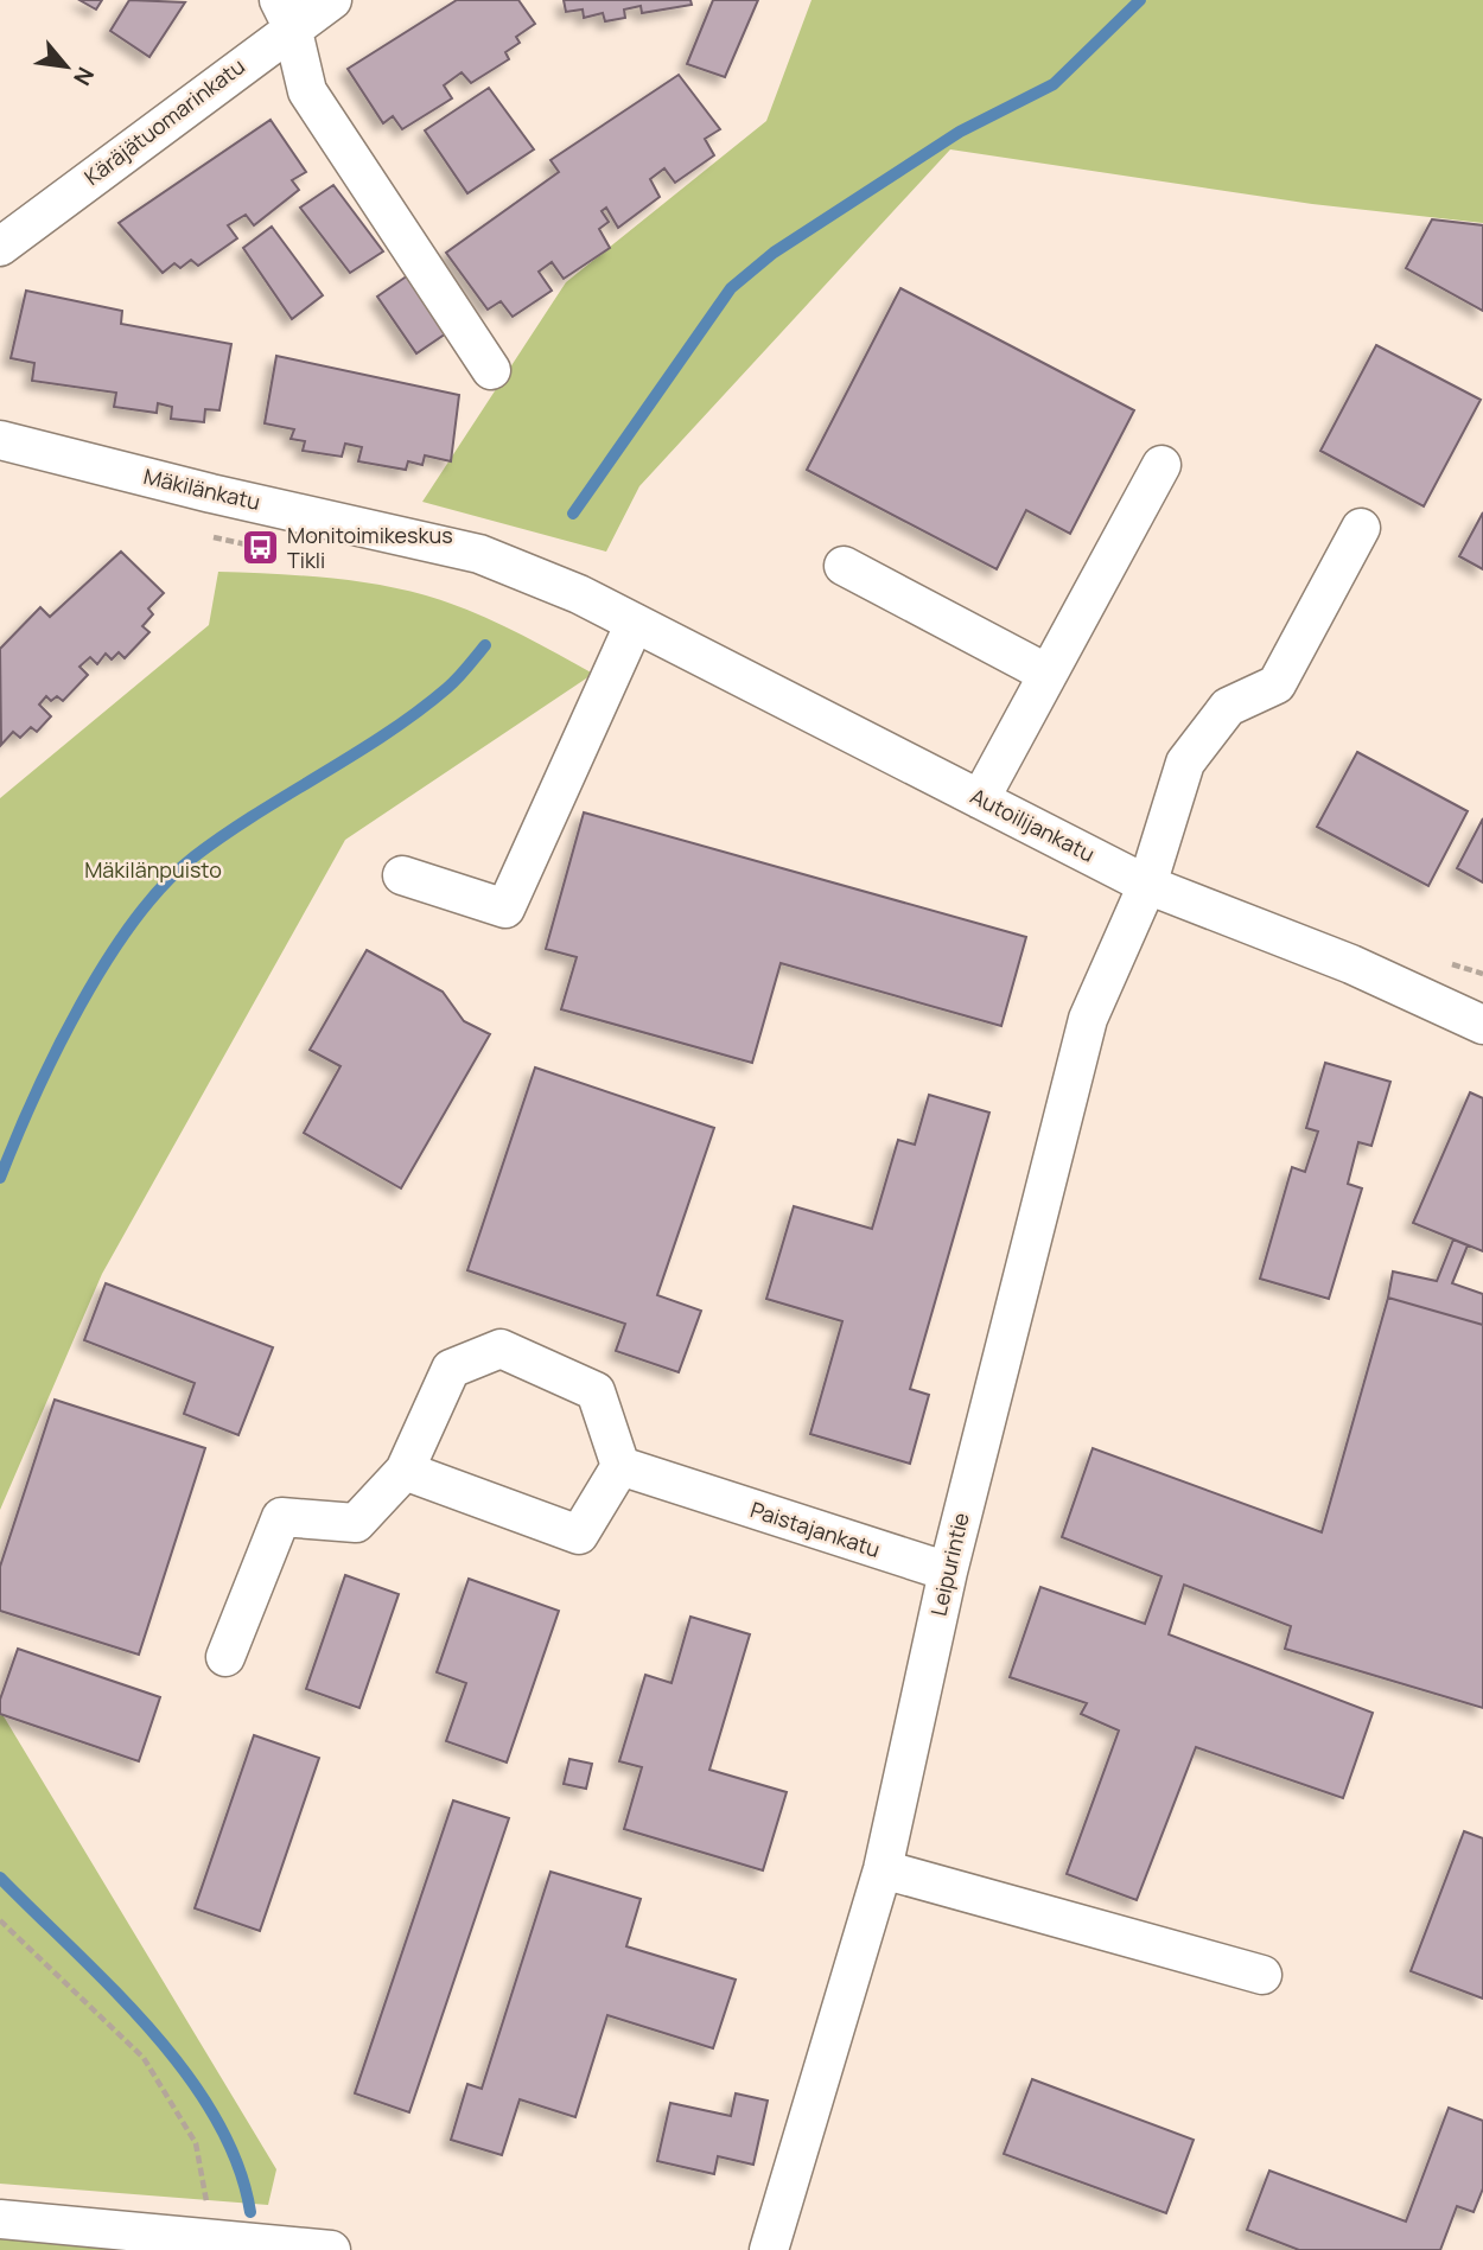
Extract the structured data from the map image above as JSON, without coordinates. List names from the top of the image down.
{
  "streets": {
    "street": [
      "Käräjätuomarinkatu",
      "Mäkilänkatu",
      "Autoilijankatu",
      "Paistajankatu",
      "Leipurintie"
    ]
  },
  "crossings": [
    ["Mäkilänkatu", "Autoilijankatu"],
    ["Autoilijankatu", "Leipurintie"],
    ["Paistajankatu", "Leipurintie"]
  ],
  "parks": ["Mäkilänpuisto"],
  "places": {
    "bus stop": ["Monitoimikeskus Tikli"]
  },
  "north": "bottom right"
}
